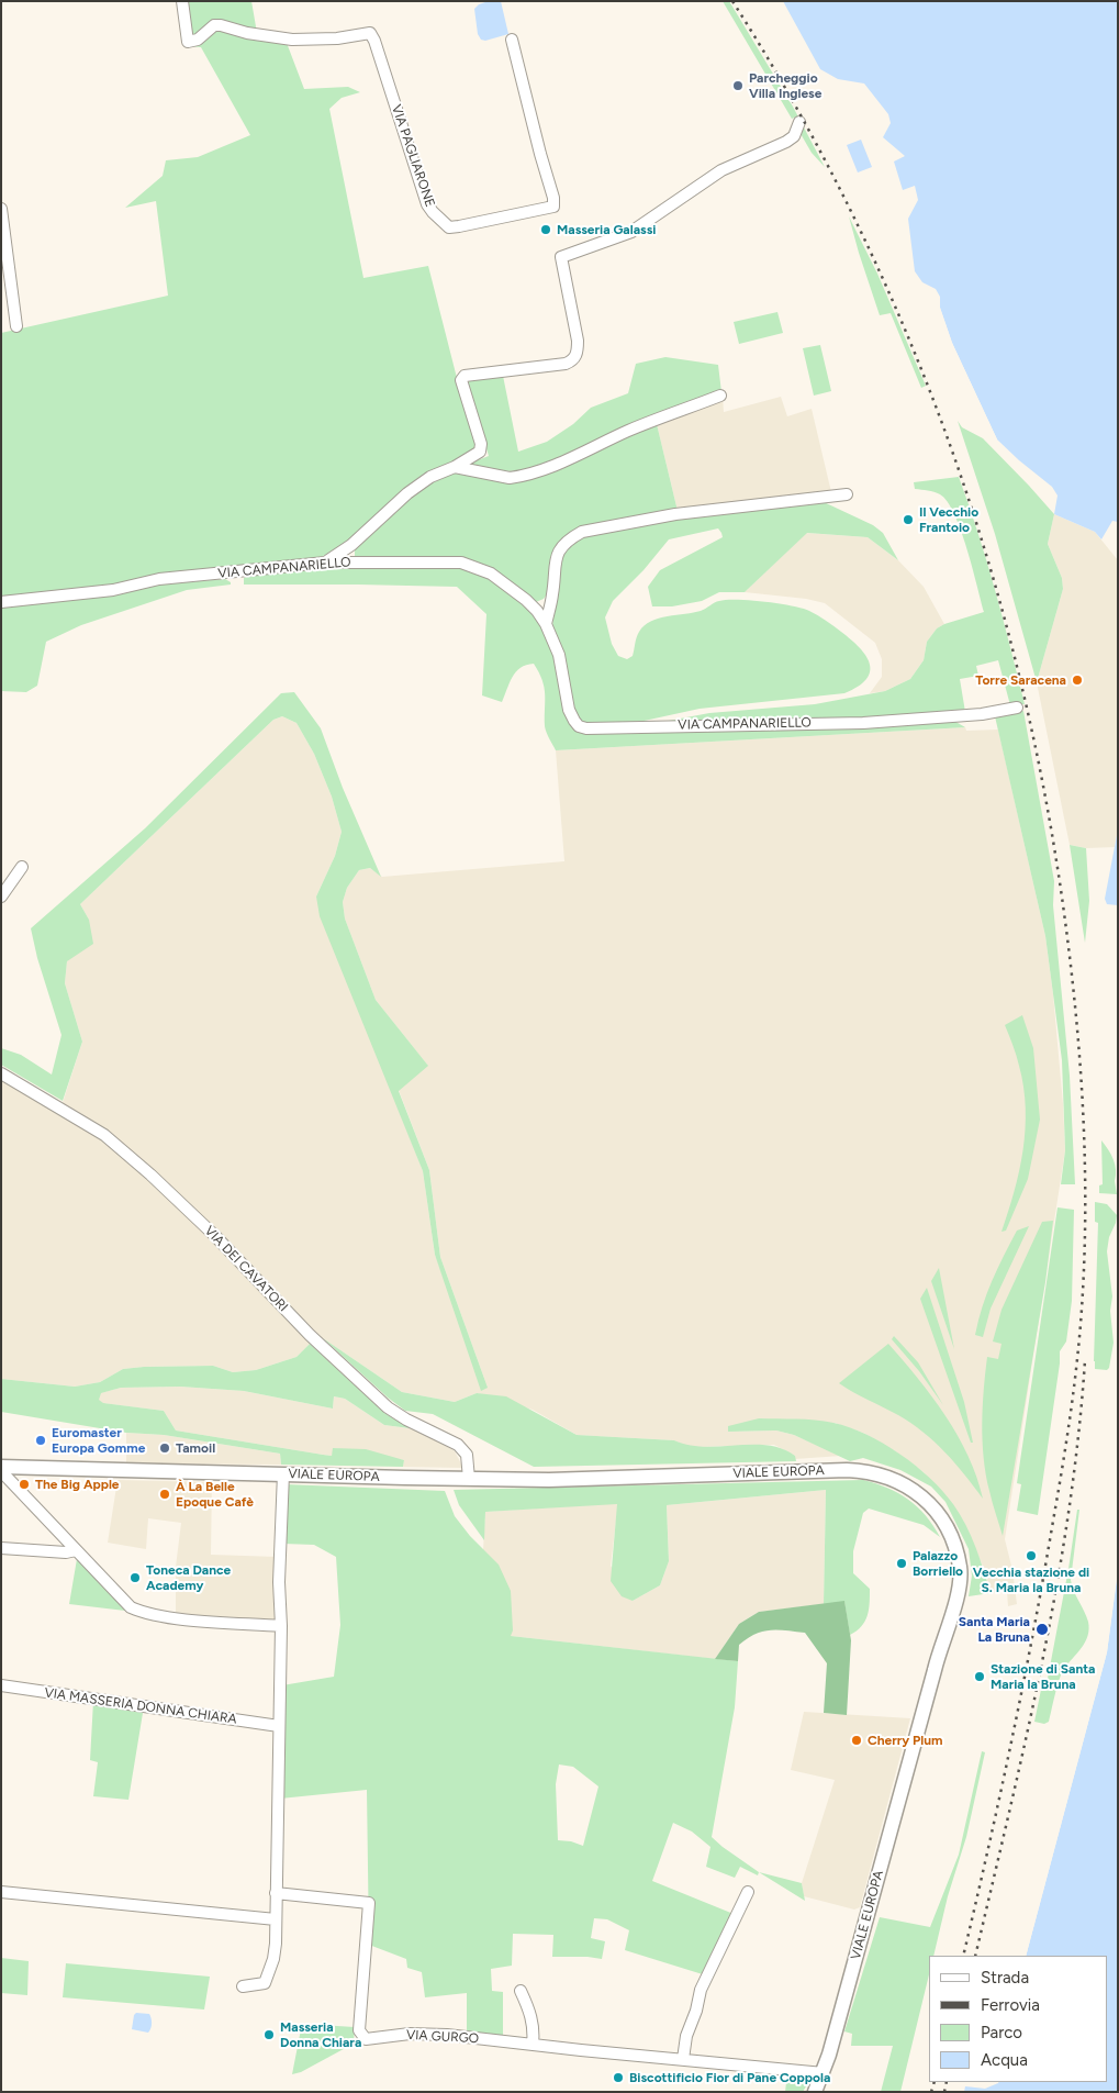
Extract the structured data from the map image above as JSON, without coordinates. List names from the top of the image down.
{
  "streets": {
    "street": [
      "VIA PAGLIARONE",
      "VIA CAMPANARIELLO",
      "VIA DEI CAVATORI",
      "VIALE EUROPA",
      "VIA MASSERIA DONNA CHIARA",
      "VIA GURGO"
    ]
  },
  "crossings": [
    ["VIA DEI CAVATORI", "VIALE EUROPA"],
    ["VIALE EUROPA", "VIA GURGO"]
  ],
  "places": [
    "Parcheggio Villa Inglese",
    "Masseria Galassi",
    "Il Vecchio Frantoio",
    "Torre Saracena",
    "Euromaster Europa Gomme",
    "Tamoil",
    "The Big Apple",
    "À La Belle Epoque Cafè",
    "Vecchia stazione di S. Maria la Bruna",
    "Palazzo Borriello",
    "Toneca Dance Academy",
    "Santa Maria La Bruna",
    "Stazione di Santa Maria la Bruna",
    "Cherry Plum",
    "Masseria Donna Chiara",
    "Biscottificio Fior di Pane Coppola"
  ],
  "legend": [
    "Strada",
    "Ferrovia",
    "Parco",
    "Acqua"
  ]
}
